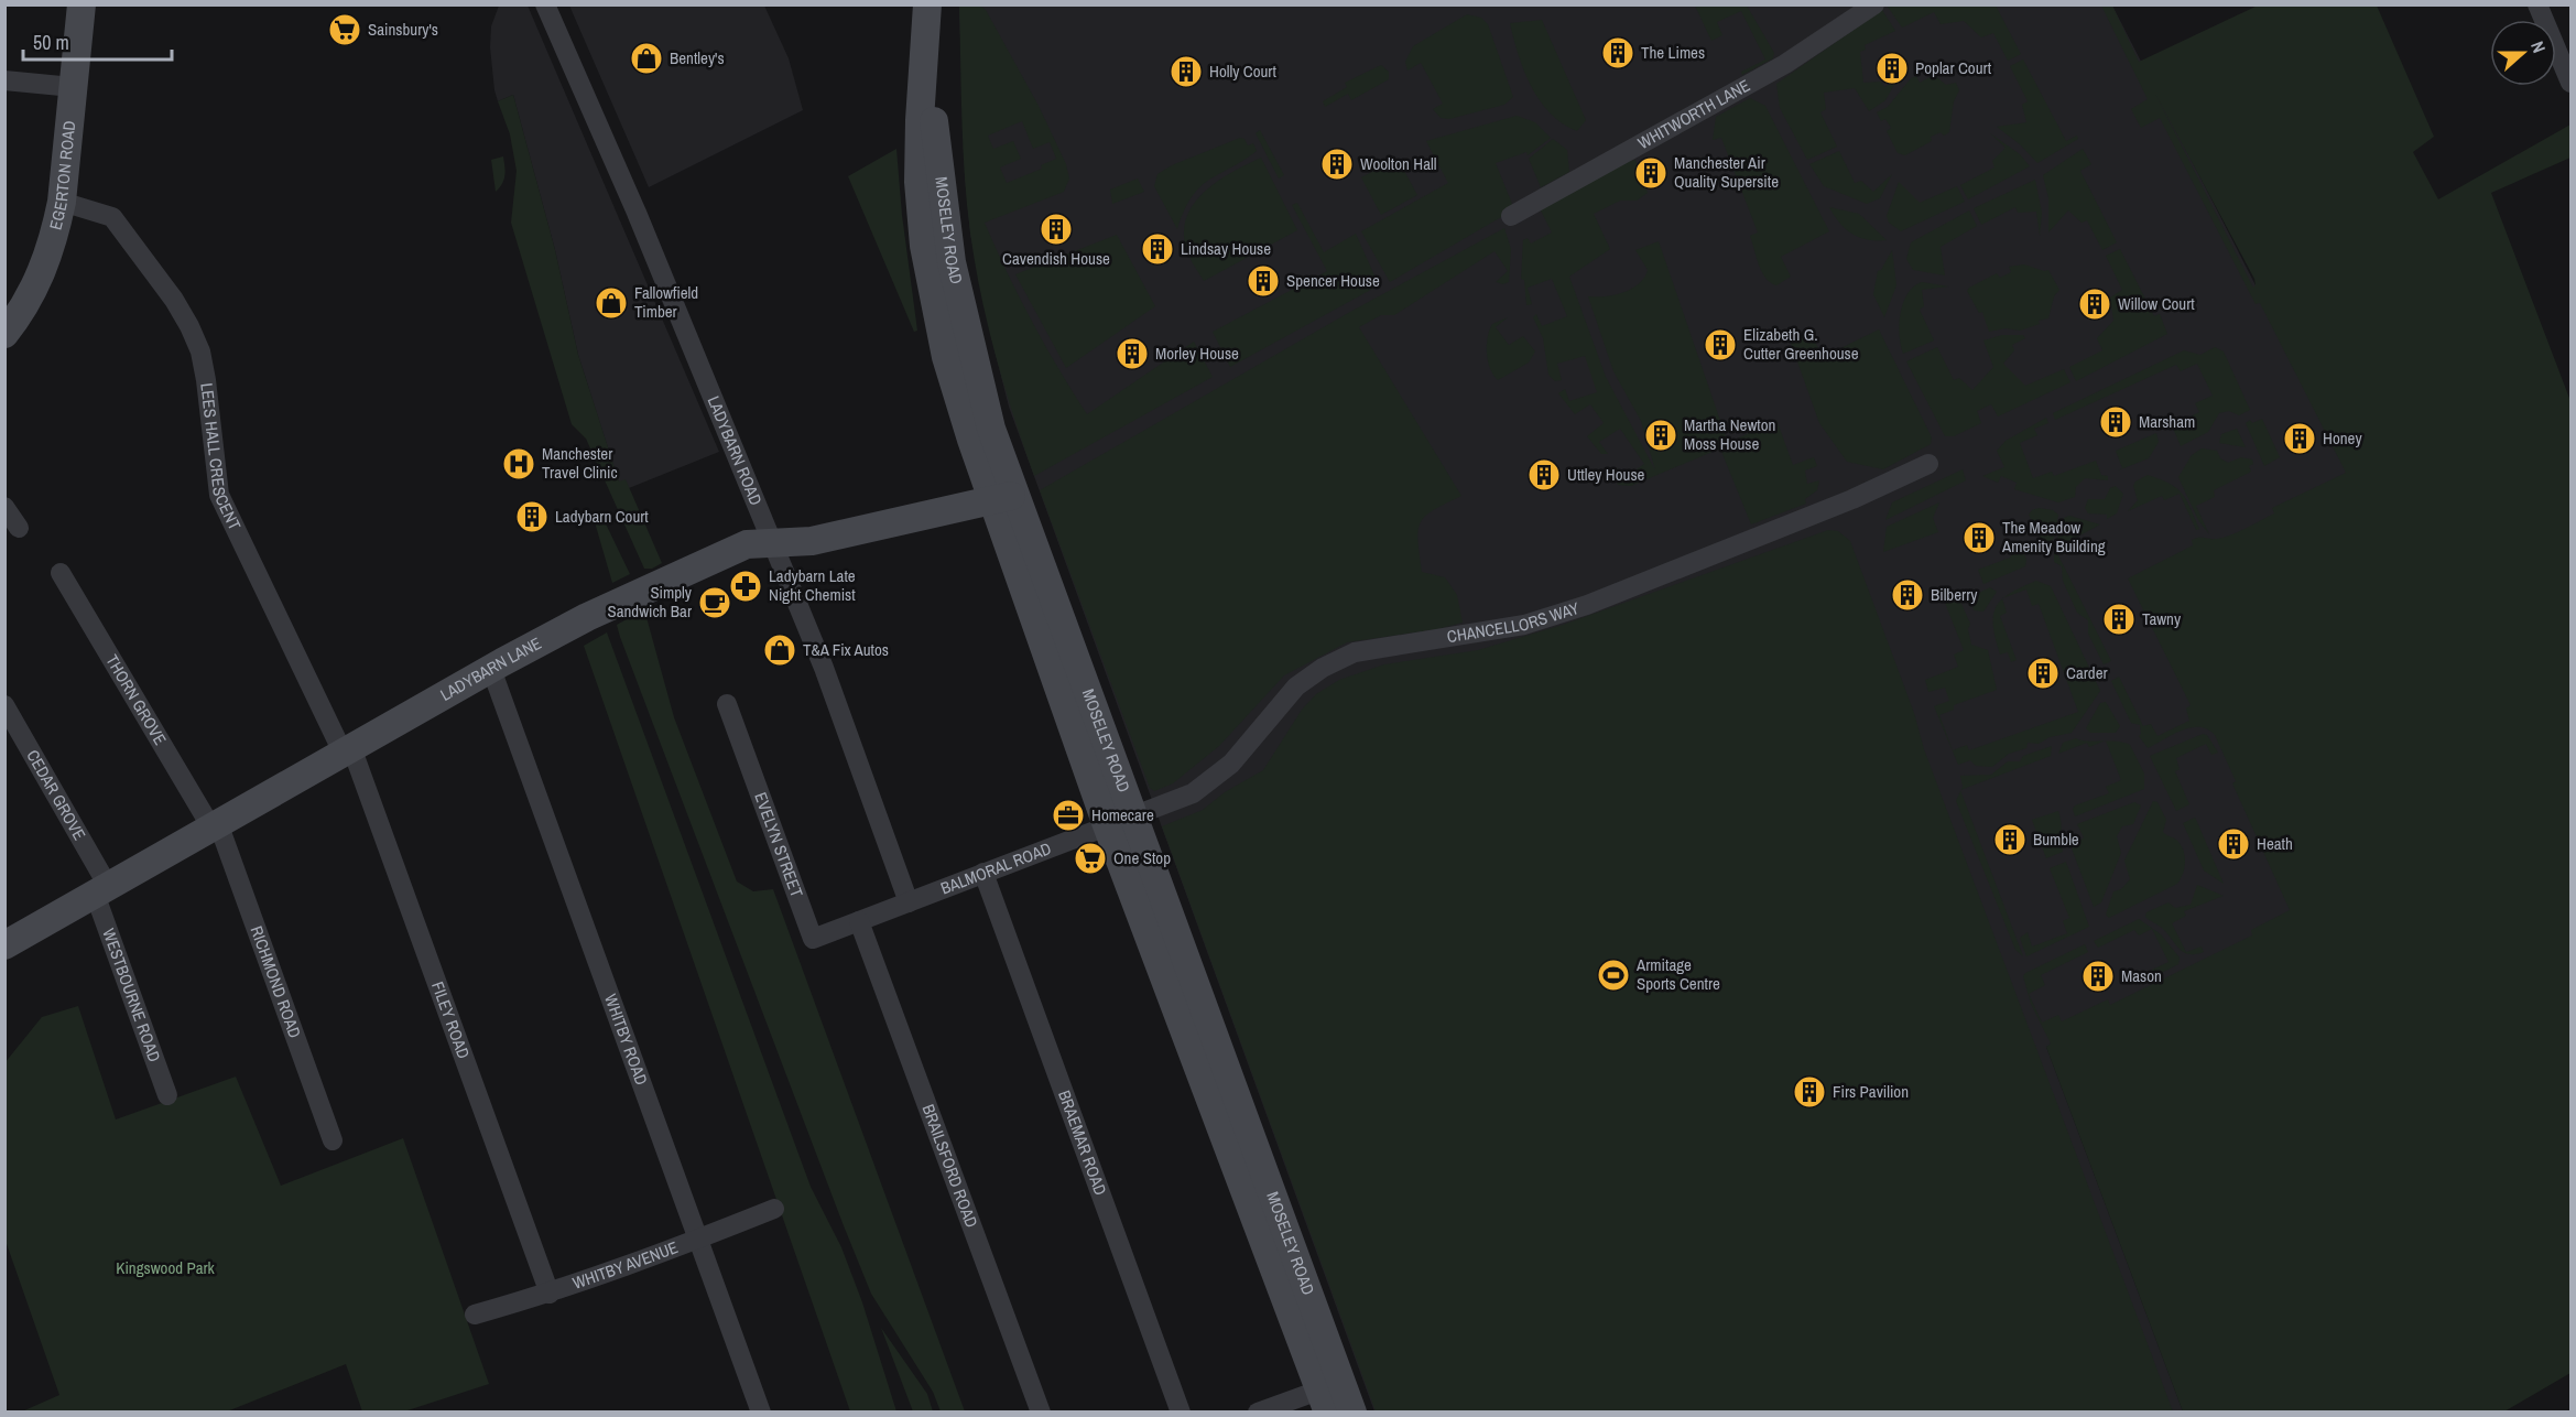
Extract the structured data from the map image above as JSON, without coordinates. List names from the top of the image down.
{
  "streets": {
    "main road": ["EGERTON ROAD", "MOSELEY ROAD", "LADYBARN LANE"],
    "street": [
      "WHITWORTH LANE",
      "LADYBARN ROAD",
      "LEES HALL CRESCENT",
      "CHANCELLORS WAY",
      "THORN GROVE",
      "CEDAR GROVE",
      "EVELYN STREET",
      "BALMORAL ROAD",
      "RICHMOND ROAD",
      "WESTBOURNE ROAD",
      "FILEY ROAD",
      "WHITBY ROAD",
      "BRAEMAR ROAD",
      "BRAILSFORD ROAD",
      "WHITBY AVENUE"
    ]
  },
  "crossings": [
    ["EGERTON ROAD", "LEES HALL CRESCENT"],
    ["MOSELEY ROAD", "CHANCELLORS WAY"],
    ["MOSELEY ROAD", "LADYBARN LANE"],
    ["MOSELEY ROAD", "BALMORAL ROAD"],
    ["LADYBARN ROAD", "LADYBARN LANE"],
    ["LADYBARN ROAD", "BALMORAL ROAD"],
    ["LEES HALL CRESCENT", "LADYBARN LANE"],
    ["LEES HALL CRESCENT", "FILEY ROAD"],
    ["CHANCELLORS WAY", "BALMORAL ROAD"],
    ["LADYBARN LANE", "THORN GROVE"],
    ["LADYBARN LANE", "CEDAR GROVE"],
    ["LADYBARN LANE", "RICHMOND ROAD"],
    ["LADYBARN LANE", "WESTBOURNE ROAD"],
    ["LADYBARN LANE", "FILEY ROAD"],
    ["LADYBARN LANE", "WHITBY ROAD"],
    ["THORN GROVE", "RICHMOND ROAD"],
    ["CEDAR GROVE", "WESTBOURNE ROAD"],
    ["EVELYN STREET", "BALMORAL ROAD"],
    ["EVELYN STREET", "BRAILSFORD ROAD"],
    ["BALMORAL ROAD", "BRAEMAR ROAD"],
    ["BALMORAL ROAD", "BRAILSFORD ROAD"],
    ["FILEY ROAD", "WHITBY AVENUE"],
    ["WHITBY ROAD", "WHITBY AVENUE"]
  ],
  "parks": ["Kingswood Park"],
  "places": {
    "supermarket": ["Sainsbury's", "One Stop"],
    "building": [
      "The Limes",
      "Poplar Court",
      "Holly Court",
      "Woolton Hall",
      "Manchester Air Quality Supersite",
      "Cavendish House",
      "Lindsay House",
      "Spencer House",
      "Willow Court",
      "Elizabeth G. Cutter Greenhouse",
      "Morley House",
      "Marsham",
      "Martha Newton Moss House",
      "Honey",
      "Uttley House",
      "Ladybarn Court",
      "The Meadow Amenity Building",
      "Bilberry",
      "Tawny",
      "Carder",
      "Bumble",
      "Heath",
      "Mason",
      "Firs Pavilion"
    ],
    "shop": ["Bentley's", "Fallowfield Timber", "T&A Fix Autos"],
    "hospital": ["Manchester Travel Clinic"],
    "pharmacy": ["Ladybarn Late Night Chemist"],
    "cafe": ["Simply Sandwich Bar"],
    "office": ["Homecare"],
    "sports": ["Armitage Sports Centre"]
  },
  "scale_bar": "50 m",
  "north": "right"
}
